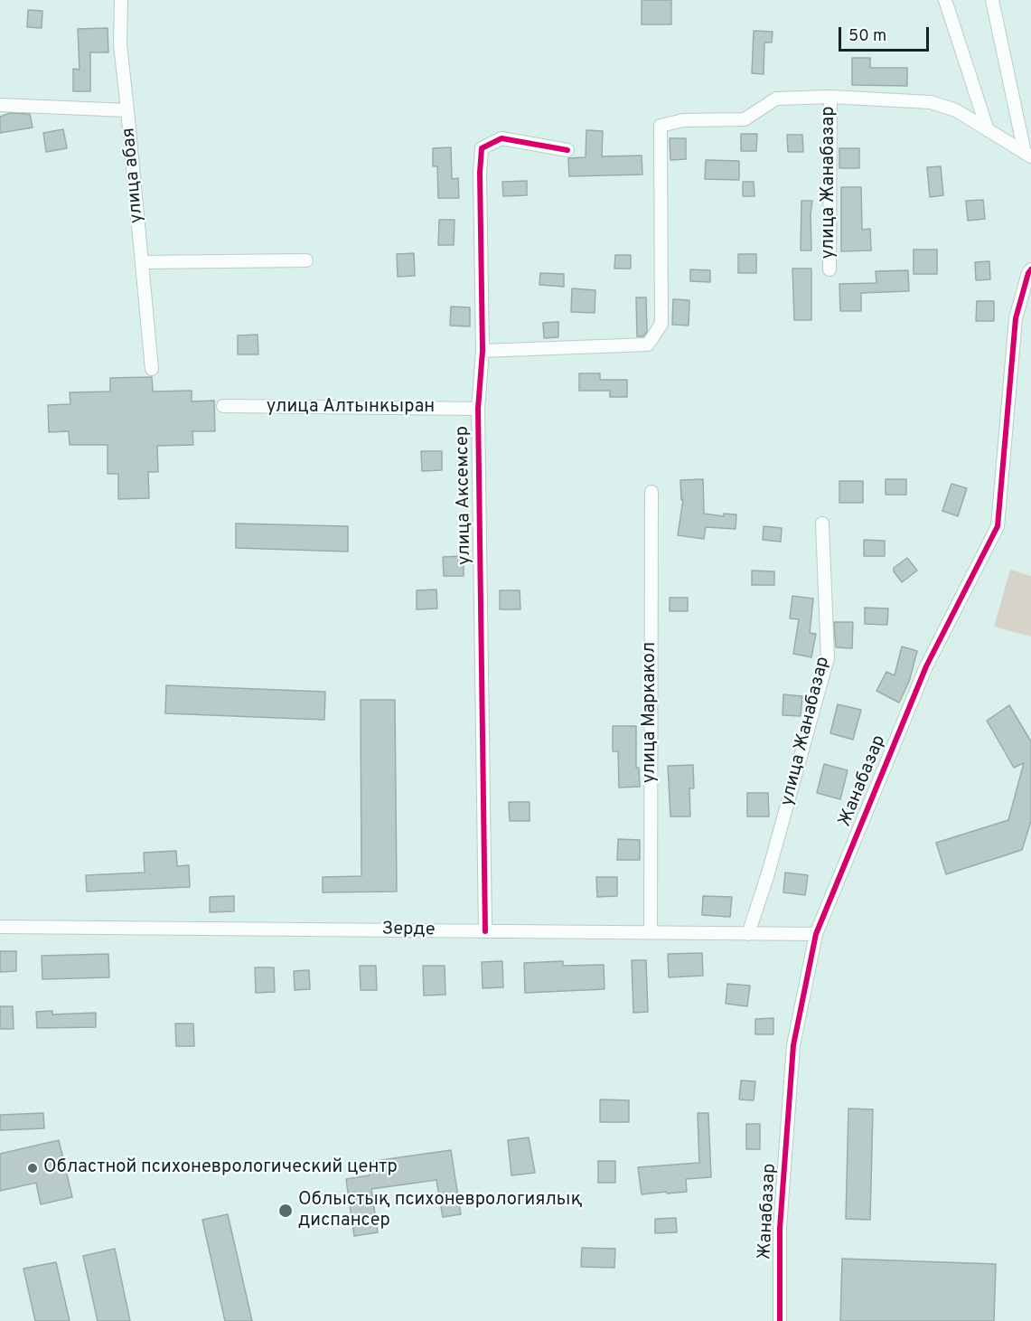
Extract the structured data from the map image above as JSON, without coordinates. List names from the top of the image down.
{
  "streets": {
    "street": [
      "улица абая",
      "улица Жанабазар",
      "улица Алтынкыран",
      "улица Аксемсер",
      "улица Маркакол",
      "Жанабазар",
      "Зерде"
    ]
  },
  "crossings": [
    ["улица Жанабазар", "Зерде"],
    ["улица Алтынкыран", "улица Аксемсер"],
    ["улица Аксемсер", "Зерде"],
    ["улица Маркакол", "Зерде"],
    ["Жанабазар", "Зерде"]
  ],
  "places": ["Областной психоневрологический центр", "Облыстық психоневрологиялық диспансер"],
  "scale_bar": "50 m"
}
